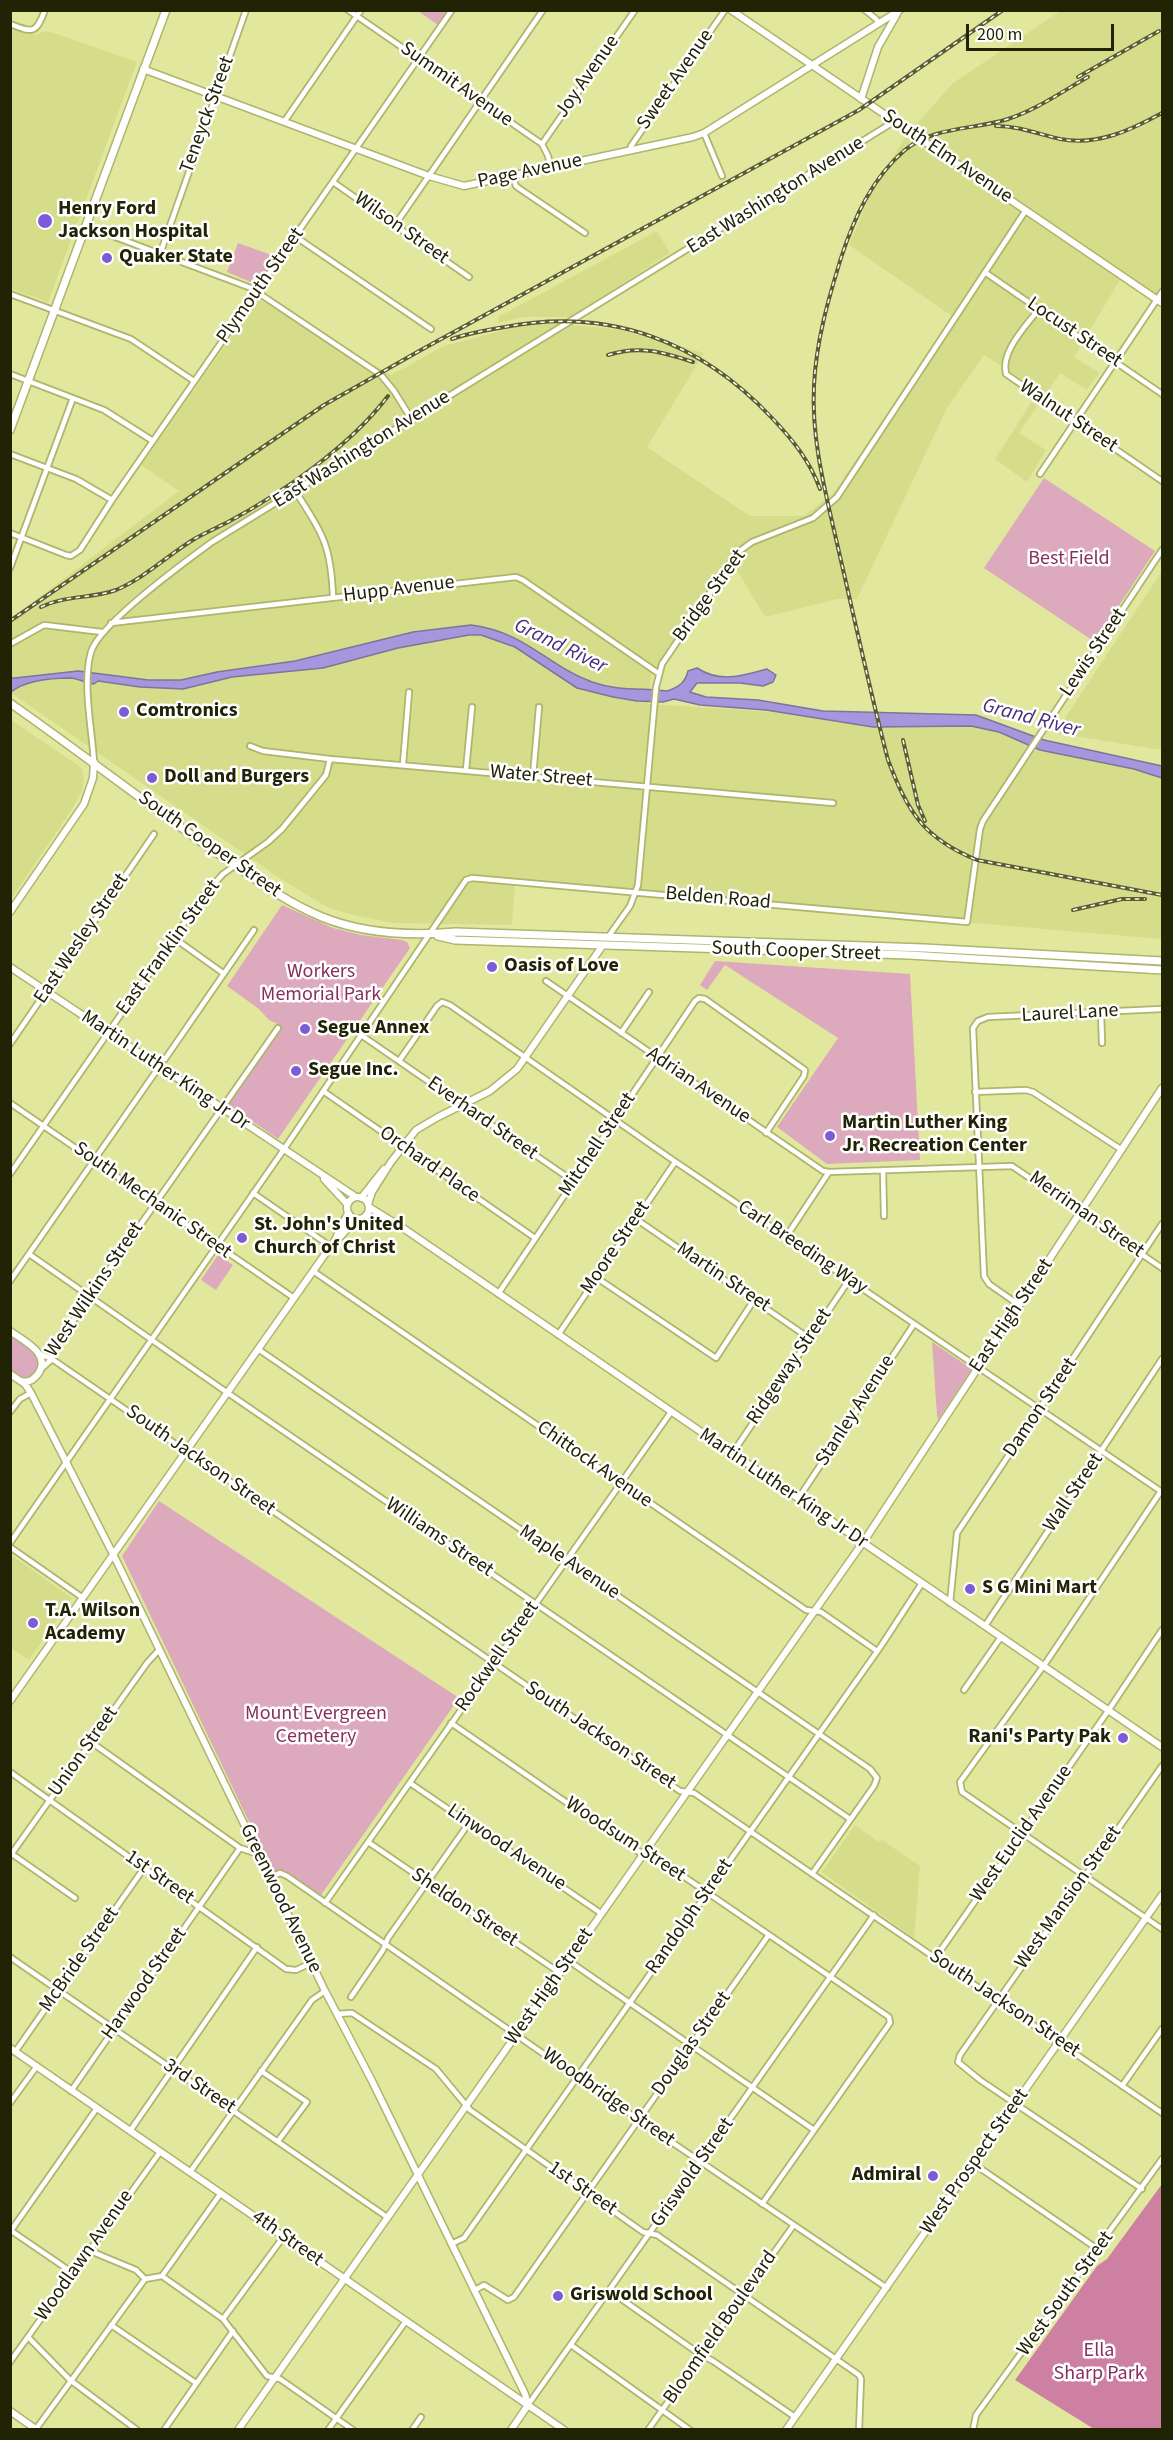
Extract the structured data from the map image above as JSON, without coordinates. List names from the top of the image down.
{
  "streets": {
    "main road": ["South Cooper Street"],
    "street": [
      "Joy Avenue",
      "Sweet Avenue",
      "Summit Avenue",
      "Teneyck Street",
      "South Elm Avenue",
      "Page Avenue",
      "East Washington Avenue",
      "Wilson Street",
      "Plymouth Street",
      "Locust Street",
      "Walnut Street",
      "Hupp Avenue",
      "Bridge Street",
      "Lewis Street",
      "Water Street",
      "Belden Road",
      "East Wesley Street",
      "East Franklin Street",
      "Laurel Lane",
      "Martin Luther King Jr Dr",
      "Adrian Avenue",
      "Everhard Street",
      "Mitchell Street",
      "Orchard Place",
      "South Mechanic Street",
      "Merriman Street",
      "Moore Street",
      "Carl Breeding Way",
      "Martin Street",
      "West Wilkins Street",
      "East High Street",
      "Ridgeway Street",
      "Damon Street",
      "Stanley Avenue",
      "South Jackson Street",
      "Chittock Avenue",
      "Wall Street",
      "Williams Street",
      "Maple Avenue",
      "Rockwell Street",
      "Union Street",
      "West Euclid Avenue",
      "Woodsum Street",
      "Linwood Avenue",
      "1st Street",
      "West Mansion Street",
      "Greenwood Avenue",
      "Sheldon Street",
      "Randolph Street",
      "McBride Street",
      "Harwood Street",
      "West High Street",
      "Douglas Street",
      "3rd Street",
      "Woodbridge Street",
      "West Prospect Street",
      "Griswold Street",
      "4th Street",
      "Woodlawn Avenue",
      "West South Street",
      "Bloomfield Boulevard"
    ]
  },
  "crossings": [
    ["Joy Avenue", "Summit Avenue"],
    ["Sweet Avenue", "Page Avenue"],
    ["Summit Avenue", "Plymouth Street"],
    ["Teneyck Street", "Page Avenue"],
    ["South Elm Avenue", "Page Avenue"],
    ["South Elm Avenue", "East Washington Avenue"],
    ["South Elm Avenue", "Bridge Street"],
    ["Page Avenue", "Plymouth Street"],
    ["East Washington Avenue", "Hupp Avenue"],
    ["East Washington Avenue", "South Cooper Street"],
    ["Wilson Street", "Plymouth Street"],
    ["Locust Street", "Walnut Street"],
    ["Locust Street", "Bridge Street"],
    ["Hupp Avenue", "Bridge Street"],
    ["Bridge Street", "Water Street"],
    ["Bridge Street", "South Cooper Street"],
    ["Bridge Street", "Belden Road"],
    ["Lewis Street", "Belden Road"],
    ["Water Street", "East Franklin Street"],
    ["South Cooper Street", "Belden Road"],
    ["South Cooper Street", "East Franklin Street"],
    ["East Wesley Street", "Martin Luther King Jr Dr"],
    ["East Franklin Street", "Martin Luther King Jr Dr"],
    ["East Franklin Street", "South Mechanic Street"],
    ["Martin Luther King Jr Dr", "Mitchell Street"],
    ["Martin Luther King Jr Dr", "Moore Street"],
    ["Martin Luther King Jr Dr", "West Wilkins Street"],
    ["Martin Luther King Jr Dr", "East High Street"],
    ["Martin Luther King Jr Dr", "Ridgeway Street"],
    ["Martin Luther King Jr Dr", "Damon Street"],
    ["Martin Luther King Jr Dr", "Stanley Avenue"],
    ["Martin Luther King Jr Dr", "Wall Street"],
    ["Martin Luther King Jr Dr", "Rockwell Street"],
    ["Martin Luther King Jr Dr", "West Euclid Avenue"],
    ["Martin Luther King Jr Dr", "Randolph Street"],
    ["Martin Luther King Jr Dr", "West High Street"],
    ["Adrian Avenue", "Mitchell Street"],
    ["Adrian Avenue", "Merriman Street"],
    ["Everhard Street", "Mitchell Street"],
    ["Everhard Street", "Carl Breeding Way"],
    ["Mitchell Street", "Orchard Place"],
    ["Mitchell Street", "Carl Breeding Way"],
    ["South Mechanic Street", "West Wilkins Street"],
    ["Merriman Street", "East High Street"],
    ["Merriman Street", "Damon Street"],
    ["Moore Street", "Carl Breeding Way"],
    ["Moore Street", "Martin Street"],
    ["Carl Breeding Way", "East High Street"],
    ["Carl Breeding Way", "Ridgeway Street"],
    ["Carl Breeding Way", "Damon Street"],
    ["Carl Breeding Way", "Stanley Avenue"],
    ["Carl Breeding Way", "Wall Street"],
    ["Martin Street", "Ridgeway Street"],
    ["West Wilkins Street", "South Jackson Street"],
    ["West Wilkins Street", "Williams Street"],
    ["West Wilkins Street", "Greenwood Avenue"],
    ["East High Street", "West High Street"],
    ["South Jackson Street", "Rockwell Street"],
    ["South Jackson Street", "West Euclid Avenue"],
    ["South Jackson Street", "West Mansion Street"],
    ["South Jackson Street", "Randolph Street"],
    ["South Jackson Street", "West High Street"],
    ["South Jackson Street", "West Prospect Street"],
    ["South Jackson Street", "Griswold Street"],
    ["Chittock Avenue", "Rockwell Street"],
    ["Chittock Avenue", "Randolph Street"],
    ["Chittock Avenue", "West High Street"],
    ["Williams Street", "Maple Avenue"],
    ["Williams Street", "Rockwell Street"],
    ["Williams Street", "Randolph Street"],
    ["Williams Street", "West High Street"],
    ["Maple Avenue", "Rockwell Street"],
    ["Maple Avenue", "Randolph Street"],
    ["Maple Avenue", "West High Street"],
    ["Rockwell Street", "Woodsum Street"],
    ["Rockwell Street", "Linwood Avenue"],
    ["Rockwell Street", "Sheldon Street"],
    ["Rockwell Street", "Woodbridge Street"],
    ["Union Street", "1st Street"],
    ["Union Street", "Greenwood Avenue"],
    ["Woodsum Street", "Randolph Street"],
    ["Woodsum Street", "West High Street"],
    ["Woodsum Street", "Douglas Street"],
    ["Woodsum Street", "Griswold Street"],
    ["Linwood Avenue", "West High Street"],
    ["1st Street", "Greenwood Avenue"],
    ["1st Street", "Randolph Street"],
    ["1st Street", "McBride Street"],
    ["1st Street", "Harwood Street"],
    ["1st Street", "West High Street"],
    ["1st Street", "Douglas Street"],
    ["1st Street", "West Prospect Street"],
    ["1st Street", "Griswold Street"],
    ["1st Street", "Bloomfield Boulevard"],
    ["West Mansion Street", "West Prospect Street"],
    ["Greenwood Avenue", "Randolph Street"],
    ["Greenwood Avenue", "West High Street"],
    ["Greenwood Avenue", "Douglas Street"],
    ["Greenwood Avenue", "Woodbridge Street"],
    ["Greenwood Avenue", "Griswold Street"],
    ["Greenwood Avenue", "4th Street"],
    ["Sheldon Street", "West High Street"],
    ["Randolph Street", "Woodbridge Street"],
    ["McBride Street", "3rd Street"],
    ["McBride Street", "4th Street"],
    ["Harwood Street", "3rd Street"],
    ["Harwood Street", "4th Street"],
    ["West High Street", "3rd Street"],
    ["West High Street", "Woodbridge Street"],
    ["West High Street", "4th Street"],
    ["Douglas Street", "Woodbridge Street"],
    ["Woodbridge Street", "West Prospect Street"],
    ["Woodbridge Street", "Griswold Street"],
    ["Woodbridge Street", "Bloomfield Boulevard"],
    ["Griswold Street", "4th Street"],
    ["4th Street", "Woodlawn Avenue"]
  ],
  "water": ["Grand River"],
  "parks": [
    "Best Field",
    "Workers Memorial Park",
    "Mount Evergreen Cemetery",
    "Ella Sharp Park"
  ],
  "places": [
    "Henry Ford Jackson Hospital",
    "Quaker State",
    "Comtronics",
    "Doll and Burgers",
    "Oasis of Love",
    "Segue Annex",
    "Segue Inc.",
    "Martin Luther King Jr. Recreation Center",
    "St. John's United Church of Christ",
    "S G Mini Mart",
    "T.A. Wilson Academy",
    "Rani's Party Pak",
    "Admiral",
    "Griswold School"
  ],
  "scale_bar": "200 m"
}
